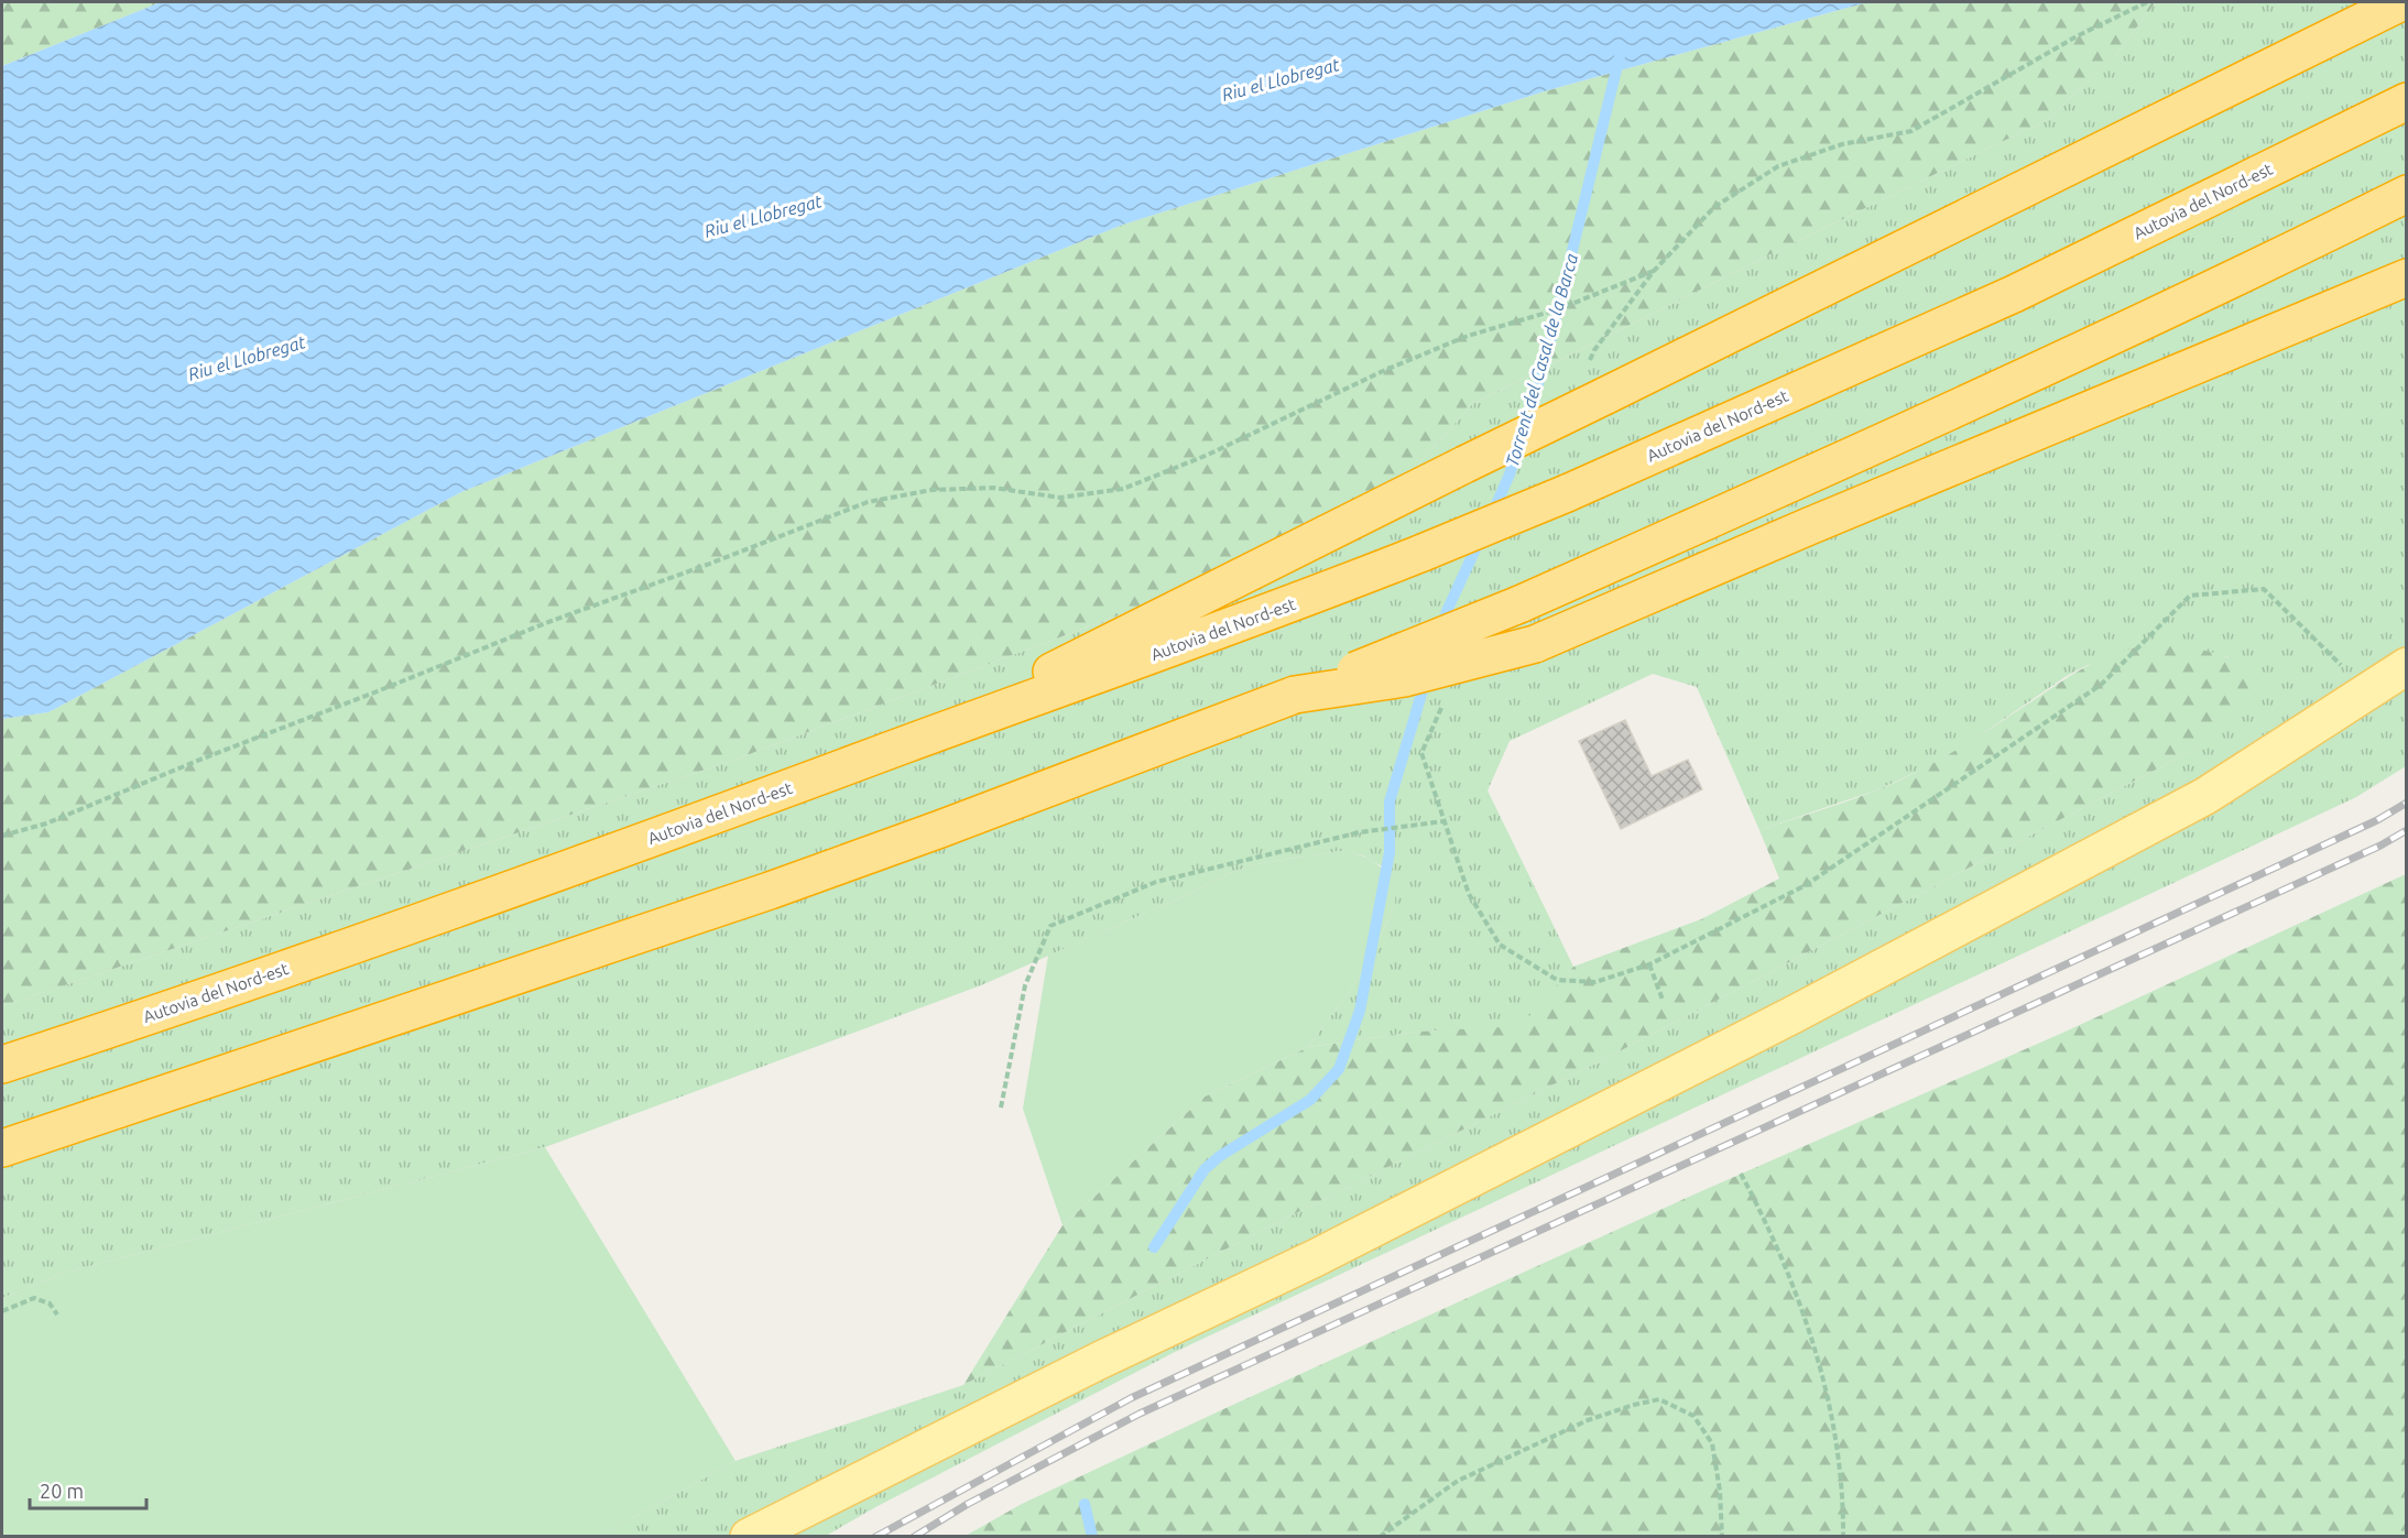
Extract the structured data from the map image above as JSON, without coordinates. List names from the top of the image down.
{
  "streets": {
    "highway": ["Autovia del Nord-est"]
  },
  "water": ["Riu el Llobregat", "Torrent del Casal de la Barca"],
  "scale_bar": "20 m"
}
